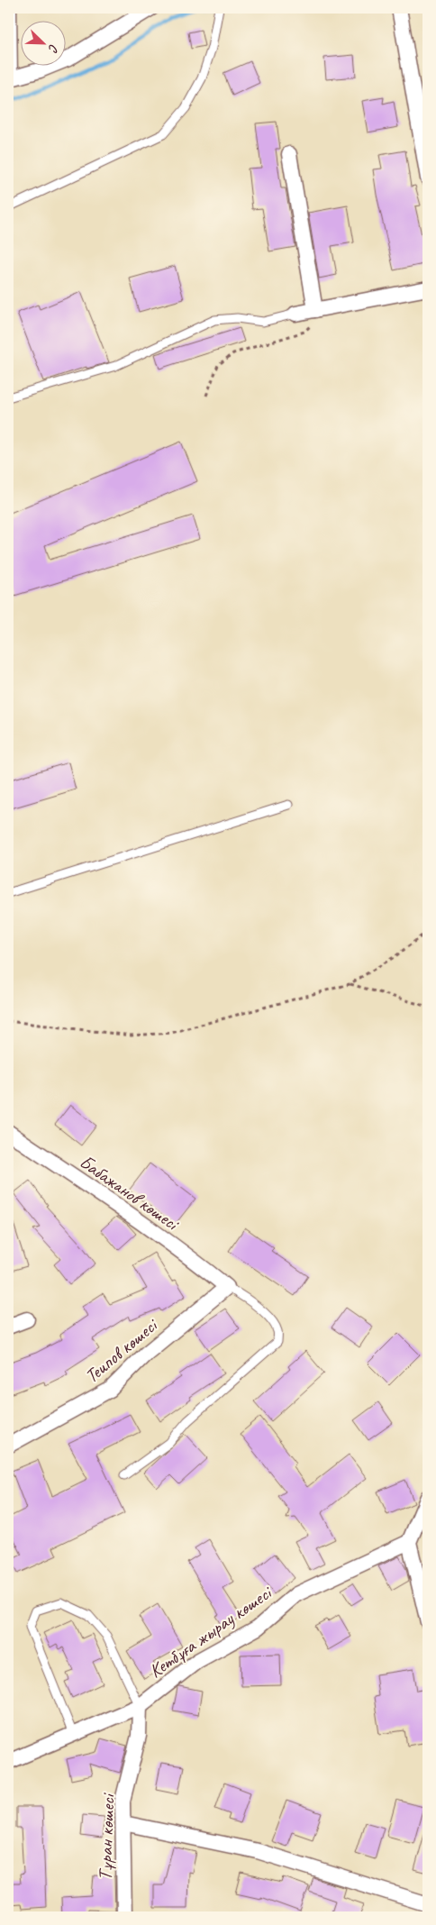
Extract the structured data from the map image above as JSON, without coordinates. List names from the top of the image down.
{
  "streets": {
    "street": [
      "Бабажанов көшесі",
      "Теипов көшесі",
      "Кетбұға жырау көшесі",
      "Тұран көшесі"
    ]
  },
  "crossings": [
    ["Бабажанов көшесі", "Теипов көшесі"],
    ["Кетбұға жырау көшесі", "Тұран көшесі"]
  ],
  "north": "bottom right"
}
